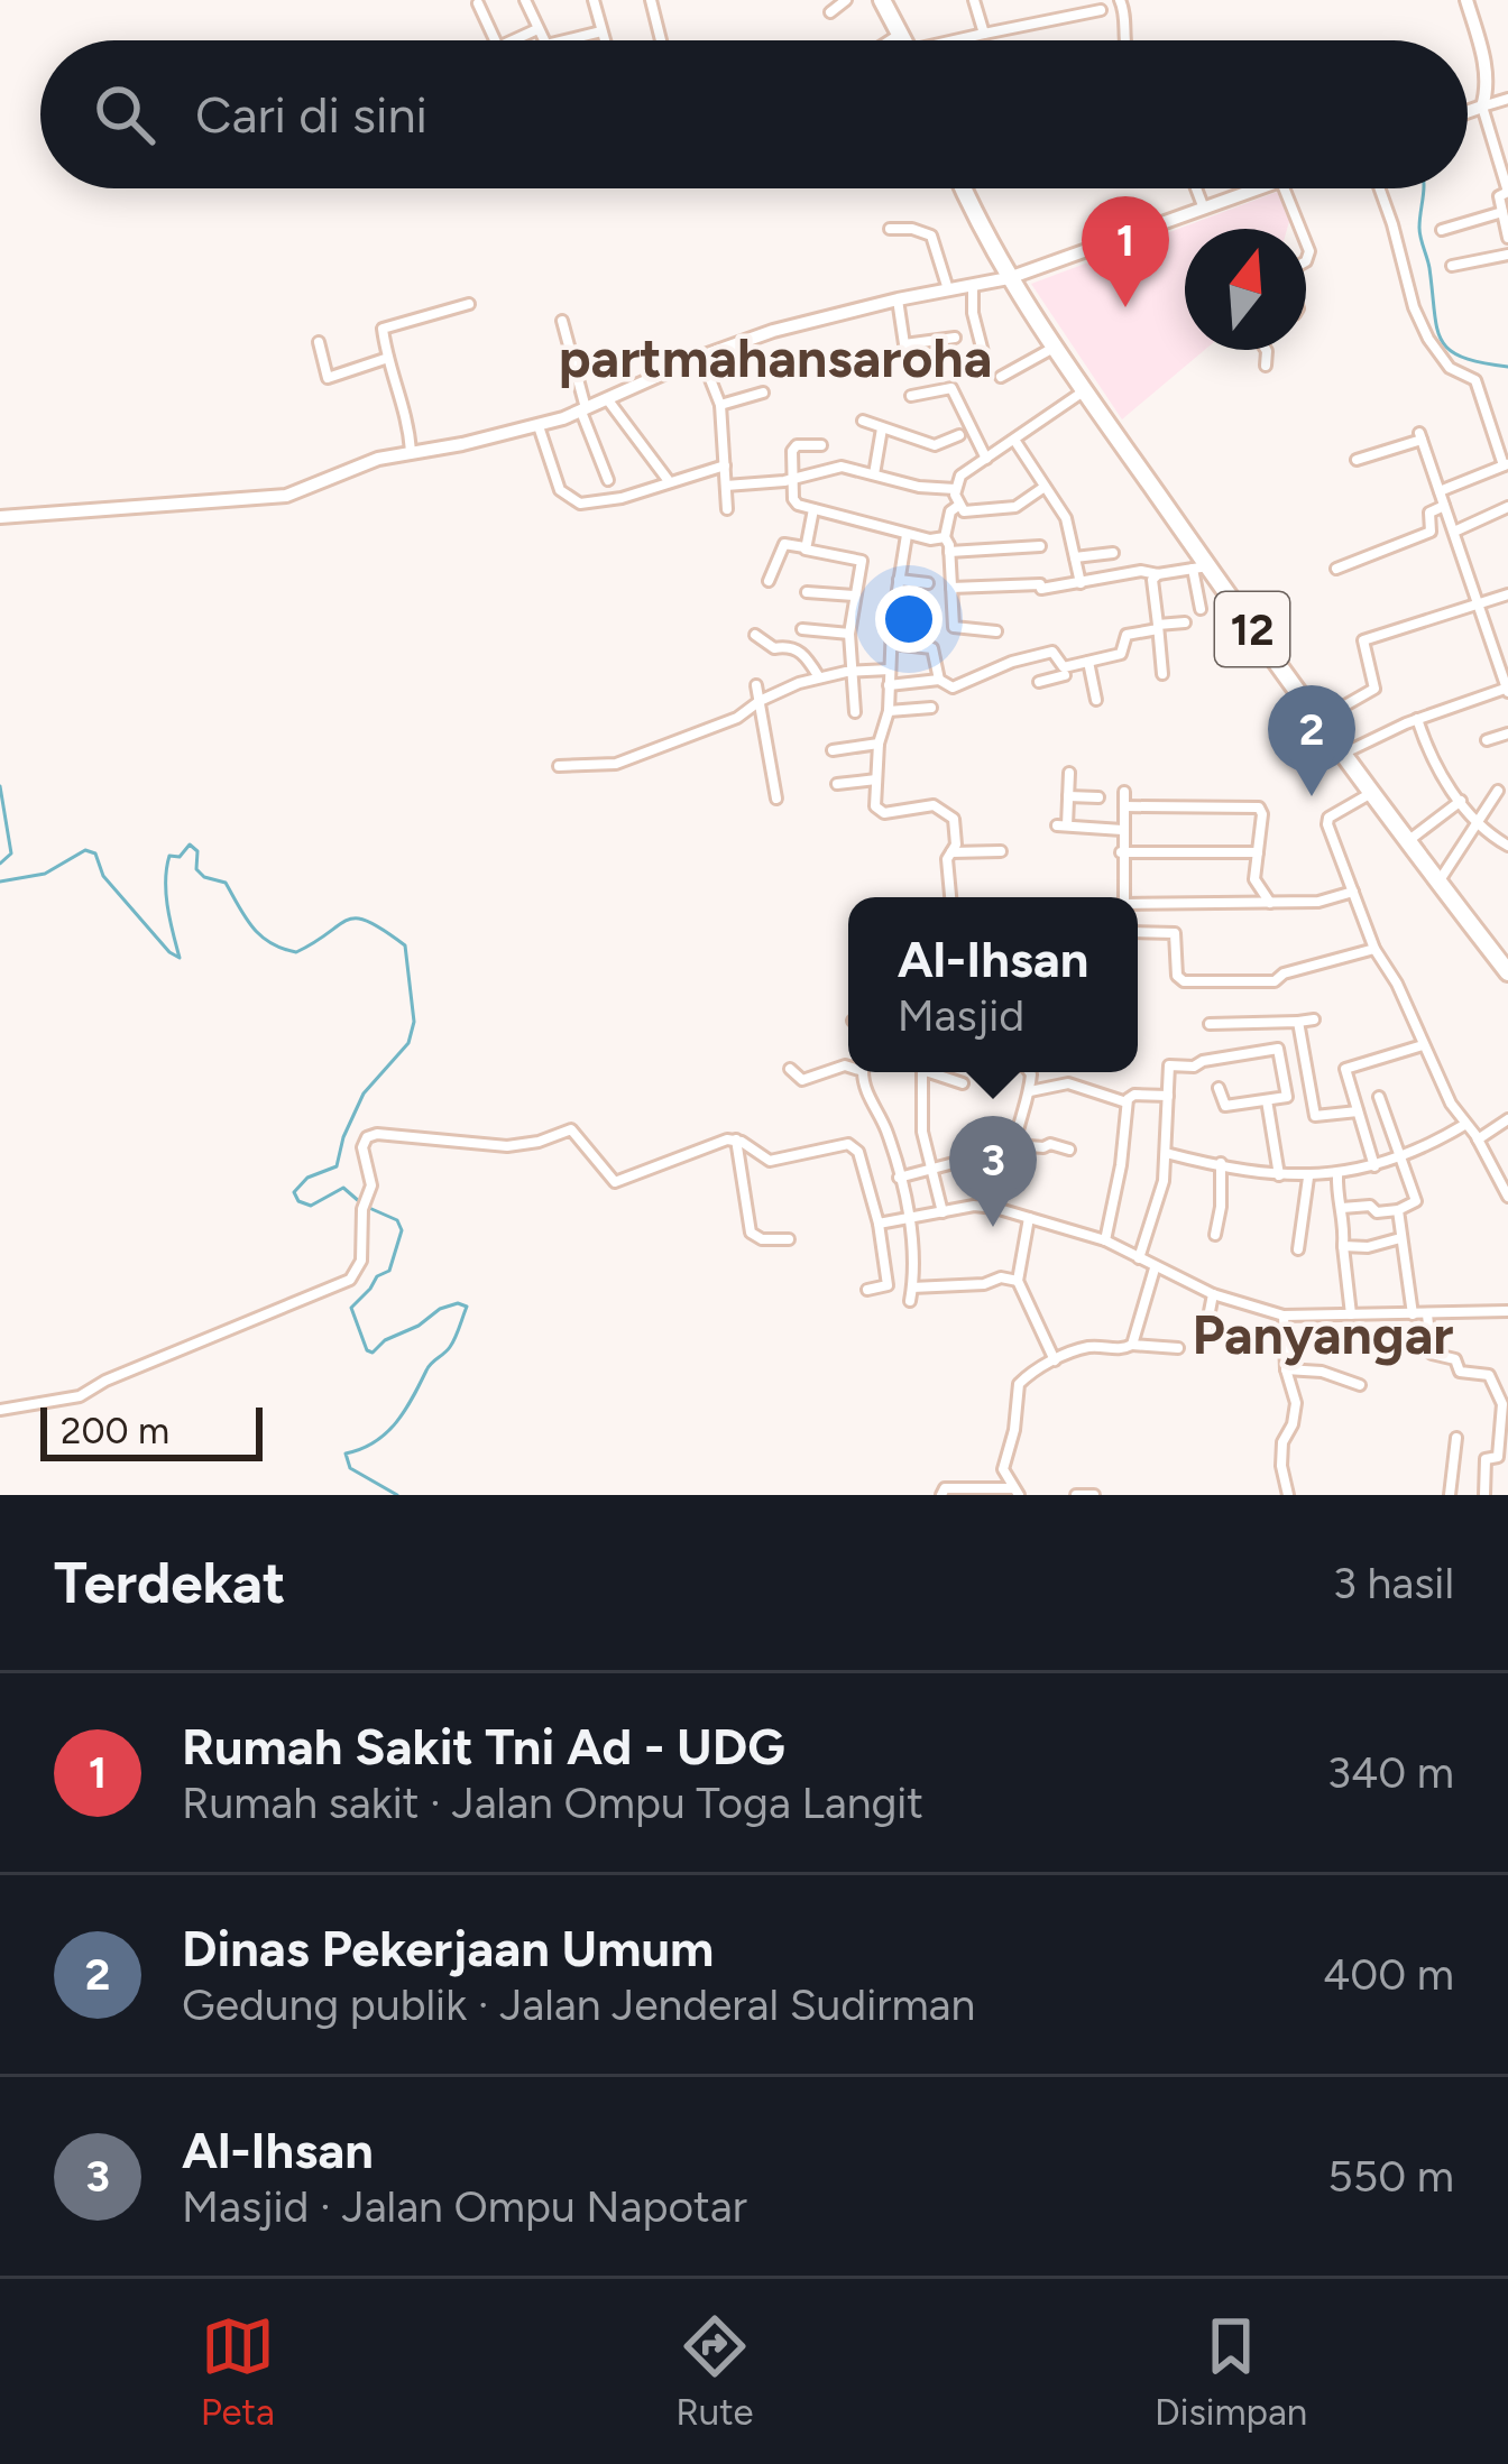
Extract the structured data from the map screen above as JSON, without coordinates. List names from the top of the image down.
{
  "streets": {
    "highway": ["12"]
  },
  "districts": ["partmahansaroha", "Panyangar"],
  "scale_bar": "200 m",
  "north": "top",
  "page": {
    "search": "Cari di sini",
    "pins": ["1", "2", "3"],
    "popup": ["Al-Ihsan", "Masjid"],
    "scale": "200 m",
    "heading": ["Terdekat", "3 hasil"],
    "list": [
      {
        "mark": "1",
        "name": "Rumah Sakit Tni Ad - UDG",
        "note": "Rumah sakit · Jalan Ompu Toga Langit",
        "value": "340 m"
      },
      {
        "mark": "2",
        "name": "Dinas Pekerjaan Umum",
        "note": "Gedung publik · Jalan Jenderal Sudirman",
        "value": "400 m"
      },
      {
        "mark": "3",
        "name": "Al-Ihsan",
        "note": "Masjid · Jalan Ompu Napotar",
        "value": "550 m"
      }
    ],
    "nav": ["Peta", "Rute", "Disimpan"]
  }
}
